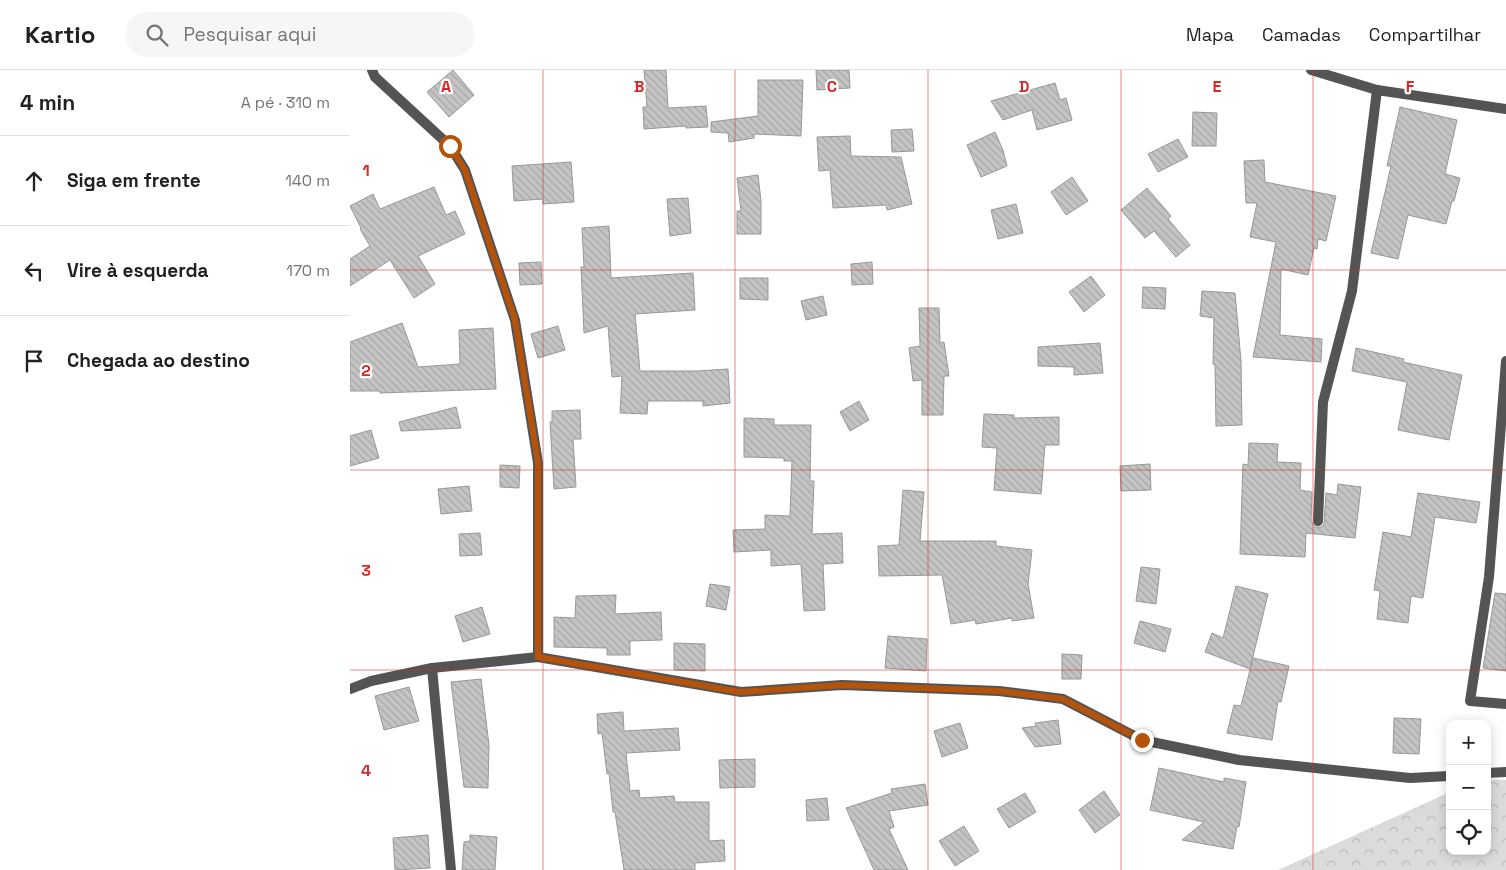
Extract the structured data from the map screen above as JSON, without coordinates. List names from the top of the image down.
{
  "page": {
    "header": "Kartio",
    "search": "Pesquisar aqui",
    "nav": ["Mapa", "Camadas", "Compartilhar"],
    "heading": ["4 min", "A pé · 310 m"],
    "list": [
      ["Siga em frente", "140 m"],
      ["Vire à esquerda", "170 m"],
      "Chegada ao destino"
    ],
    "map_buttons": ["+", "−"]
  },
  "grid": {
    "columns": [
      "A",
      "B",
      "C",
      "D",
      "E",
      "F"
    ],
    "rows": [
      "1",
      "2",
      "3",
      "4"
    ]
  }
}
